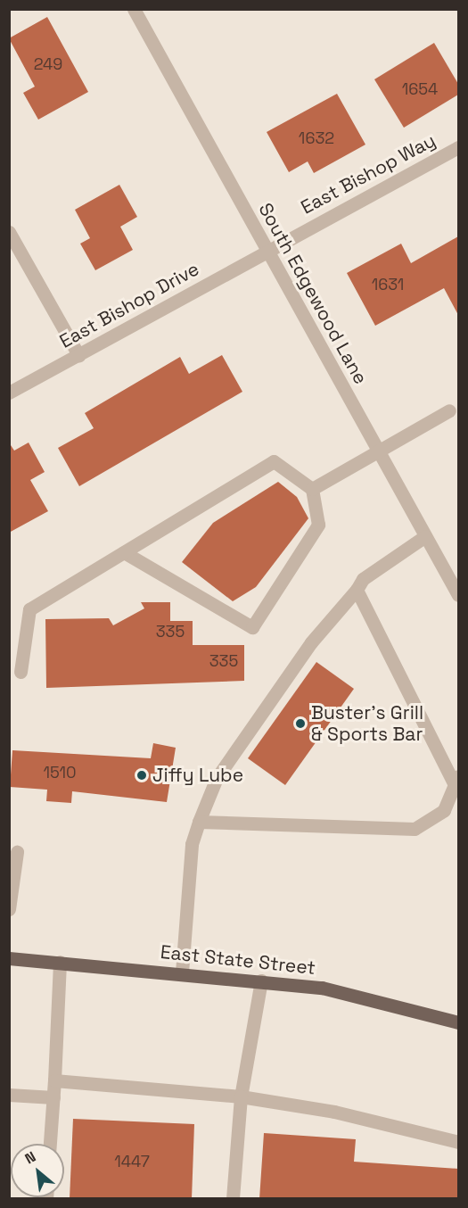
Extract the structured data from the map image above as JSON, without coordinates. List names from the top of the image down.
{
  "streets": {
    "main road": ["East State Street"],
    "street": ["East Bishop Way", "South Edgewood Lane", "East Bishop Drive"]
  },
  "crossings": [
    ["East Bishop Way", "South Edgewood Lane"],
    ["East Bishop Way", "East Bishop Drive"],
    ["South Edgewood Lane", "East Bishop Drive"]
  ],
  "places": ["Buster's Grill & Sports Bar", "Jiffy Lube"],
  "house_numbers": [
    "249",
    "1654",
    "1632",
    "1631",
    "335",
    "335",
    "1510",
    "1447"
  ],
  "north": "top left"
}
